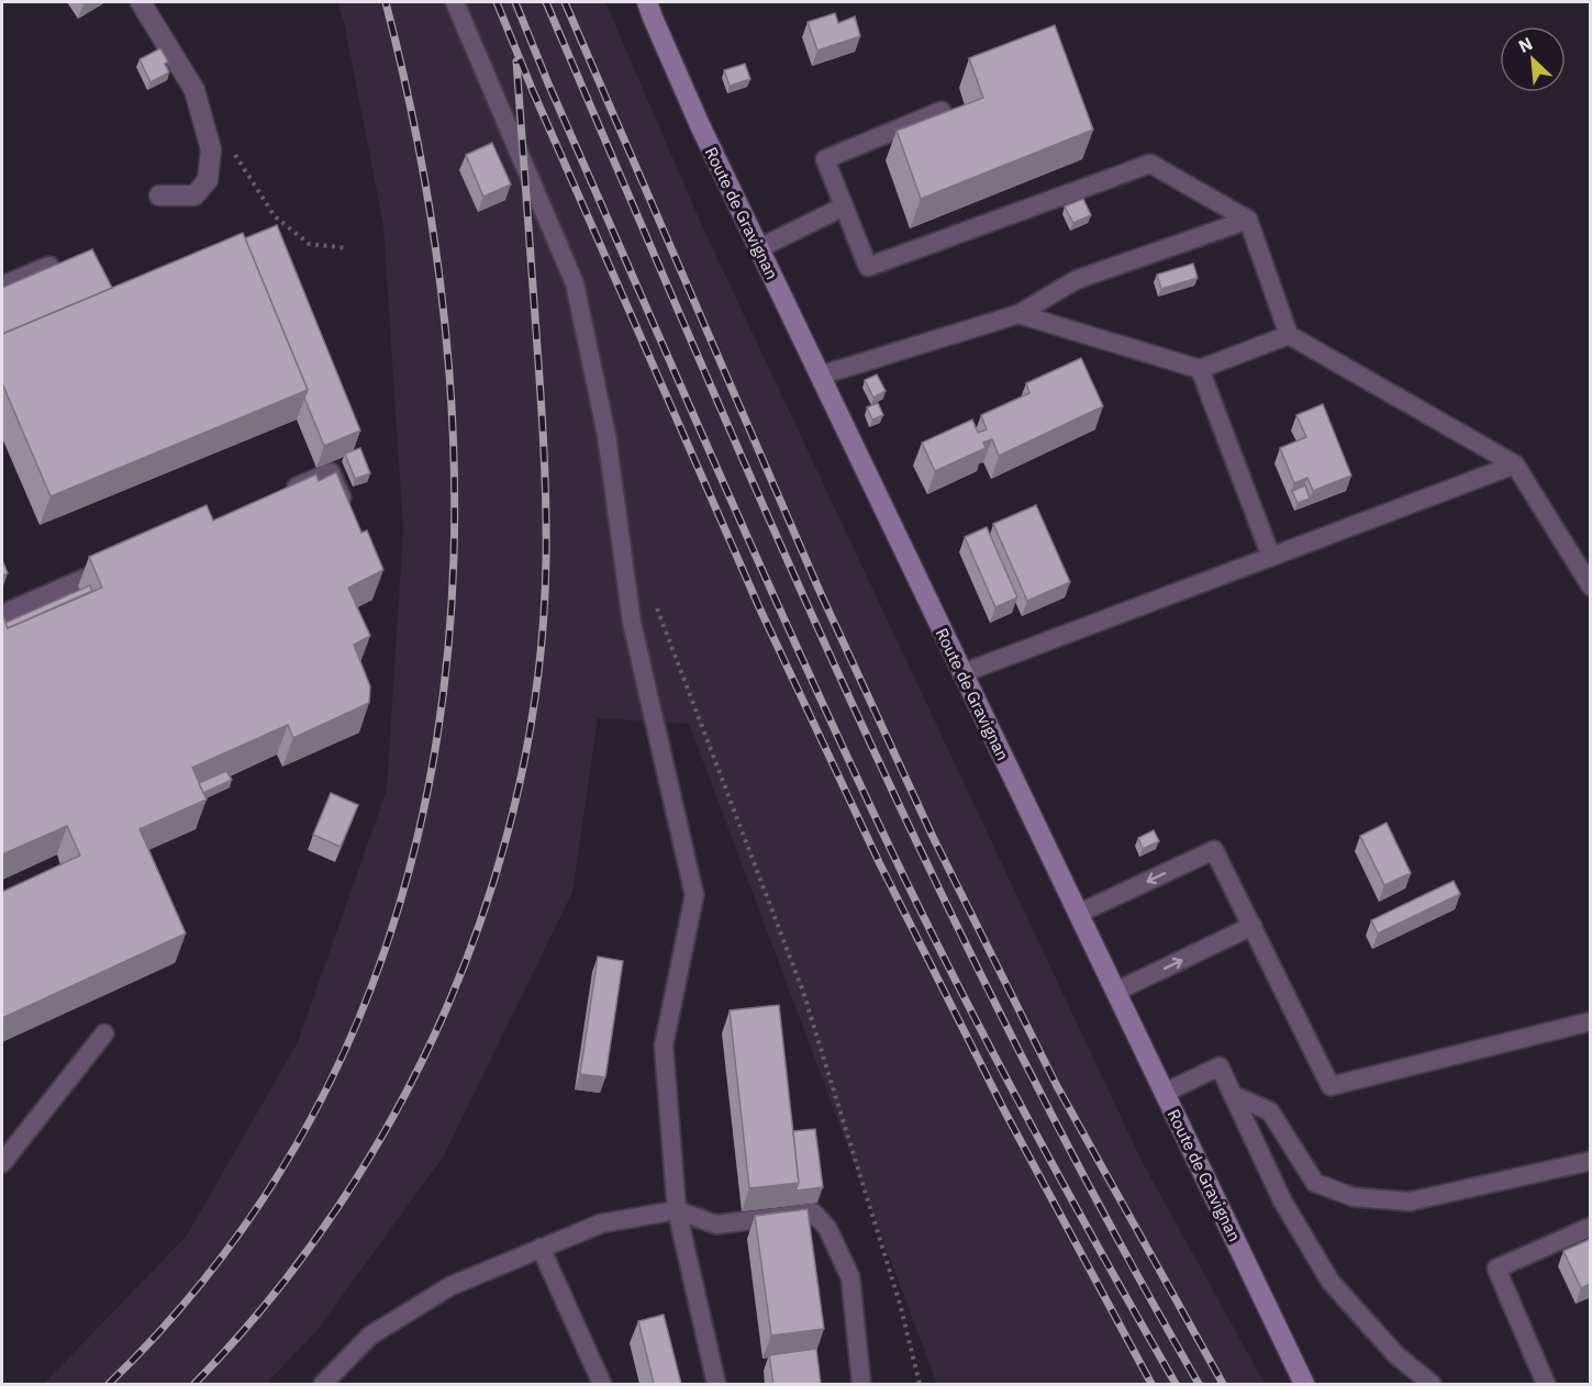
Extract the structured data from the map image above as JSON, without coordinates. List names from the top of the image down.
{
  "streets": {
    "street": ["Route de Gravignan"]
  },
  "north": "top left"
}
